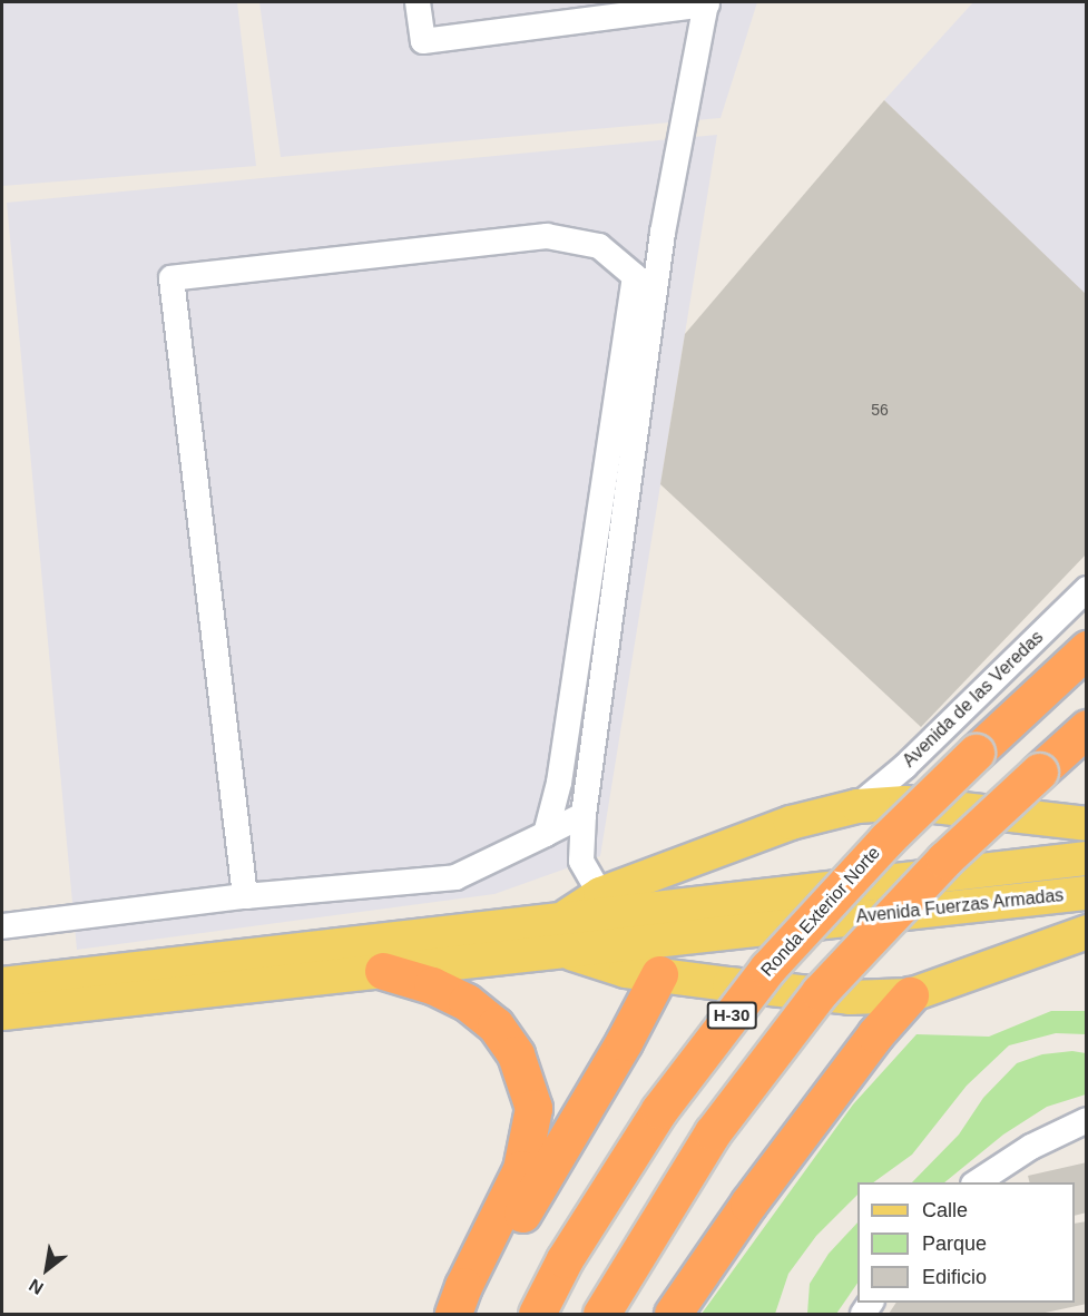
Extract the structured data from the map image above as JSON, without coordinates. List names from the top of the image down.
{
  "streets": {
    "highway": ["Ronda Exterior Norte", "H-30"],
    "main road": ["Avenida Fuerzas Armadas"],
    "street": ["Avenida de las Veredas"]
  },
  "house_numbers": ["56"],
  "legend": ["Calle", "Parque", "Edificio"],
  "north": "bottom left"
}
